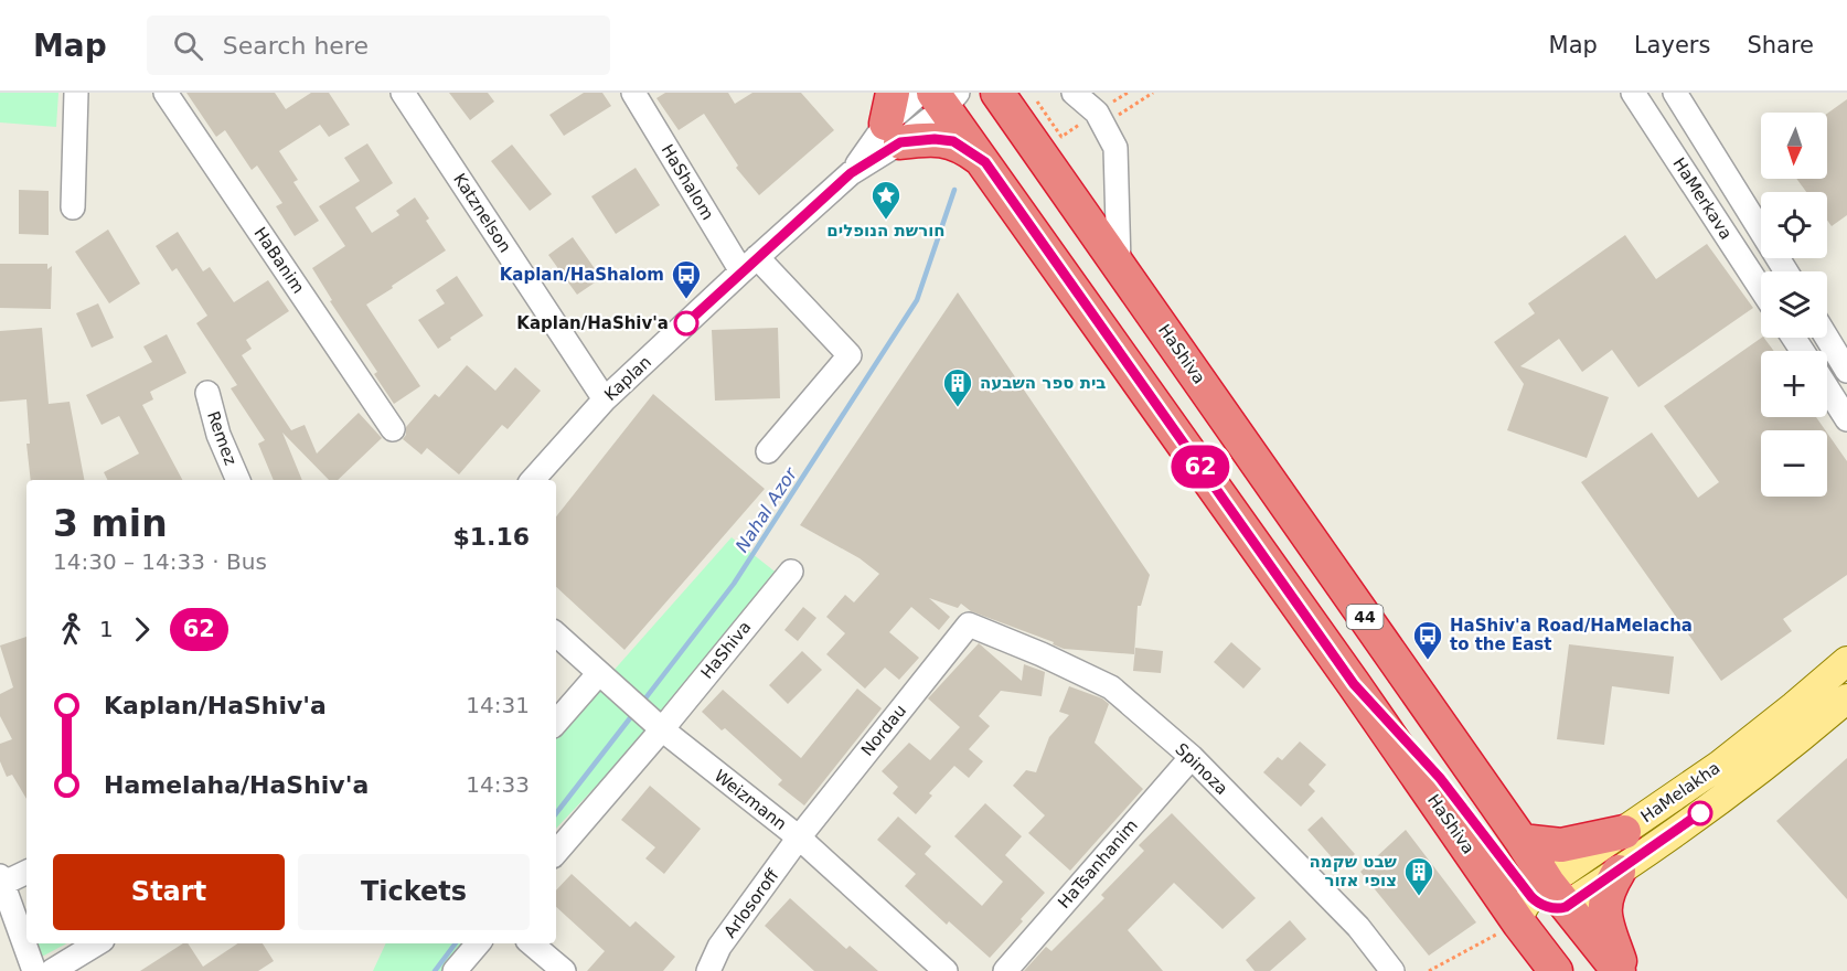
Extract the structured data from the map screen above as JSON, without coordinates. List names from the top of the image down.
{
  "streets": {
    "highway": ["HaShiva", "44"],
    "main road": ["HaMelakha"],
    "street": [
      "HaShalom",
      "HaMerkava",
      "Katznelson",
      "HaBanim",
      "Kaplan",
      "Remez",
      "Nordau",
      "Spinoza",
      "Weizmann",
      "HaTsanhanim",
      "Arlosoroff"
    ]
  },
  "crossings": [
    ["HaShalom", "Kaplan"],
    ["Katznelson", "Kaplan"],
    ["HaShiva", "HaMelakha"],
    ["HaShiva", "Weizmann"],
    ["Nordau", "Spinoza"],
    ["Nordau", "Weizmann"],
    ["Nordau", "Arlosoroff"],
    ["Spinoza", "HaTsanhanim"],
    ["Weizmann", "Arlosoroff"]
  ],
  "water": ["Nahal Azor"],
  "places": {
    "place": ["חורשת הנופלים"],
    "bus stop": ["Kaplan/HaShalom", "HaShiv'a Road/HaMelacha to the East"],
    "other": ["Kaplan/HaShiv'a"],
    "building": ["בית ספר השבעה", "שבט שקמה צופי אזור"]
  },
  "lines": ["bus line 62"],
  "north": "bottom",
  "page": {
    "header": "Map",
    "search": "Search here",
    "nav": ["Map", "Layers", "Share"],
    "on_map": "62",
    "map_buttons": ["+", "−"],
    "heading": ["3 min", "14:30 – 14:33 · Bus", "$1.16"],
    "legs": ["1", "62"],
    "list": [
      {
        "name": "Kaplan/HaShiv'a",
        "value": "14:31"
      },
      {
        "name": "Hamelaha/HaShiv'a",
        "value": "14:33"
      }
    ],
    "buttons": ["Start", "Tickets"]
  }
}
